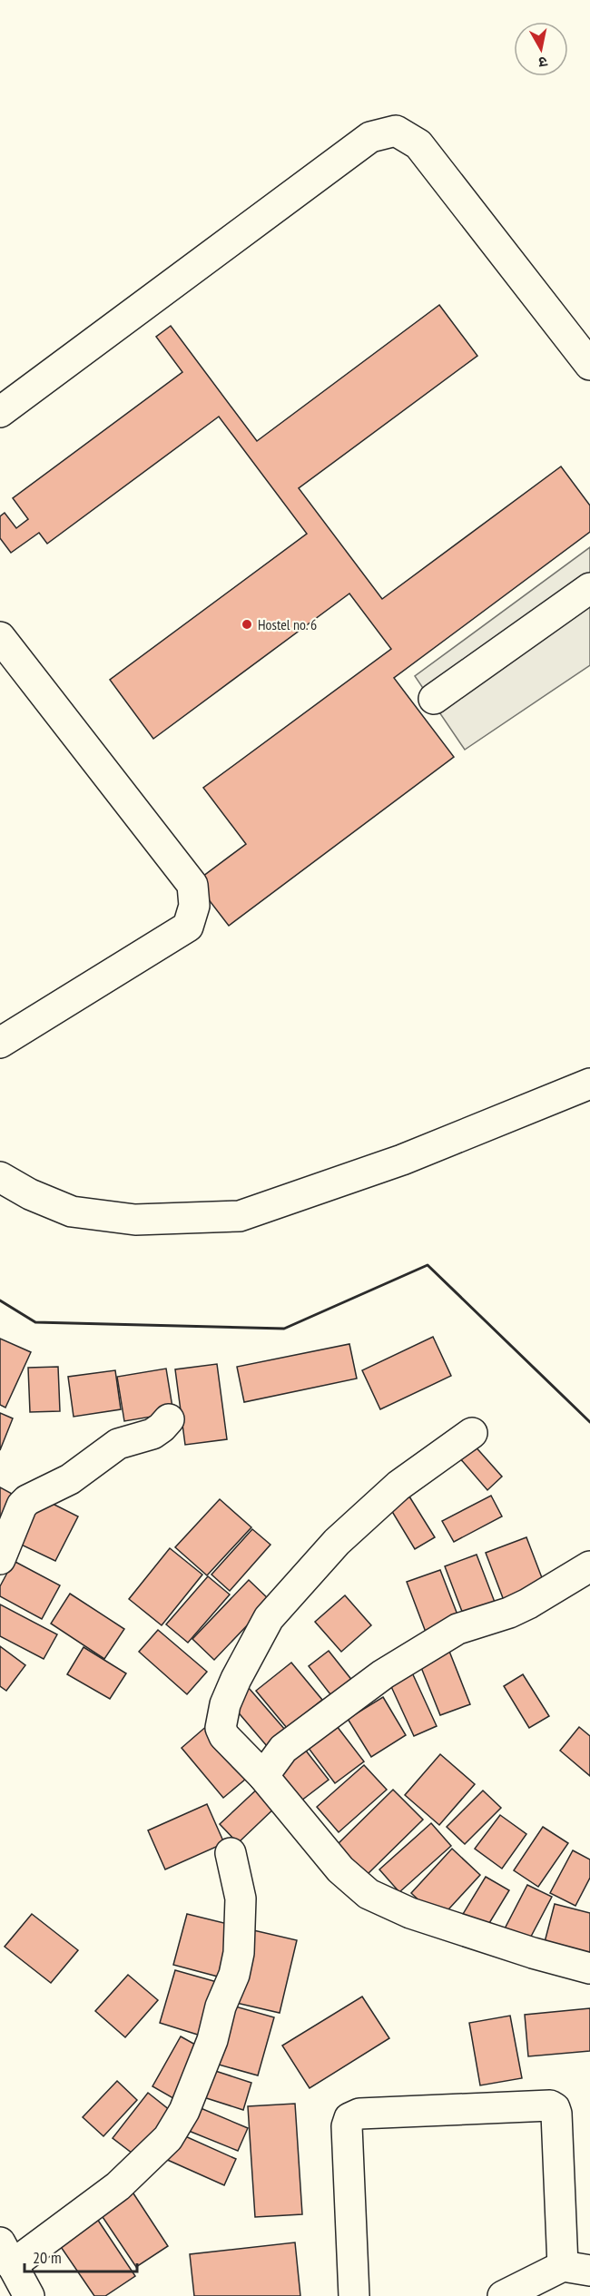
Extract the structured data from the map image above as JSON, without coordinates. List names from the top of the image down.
{
  "places": ["Hostel no. 6"],
  "scale_bar": "20 m",
  "north": "bottom"
}
